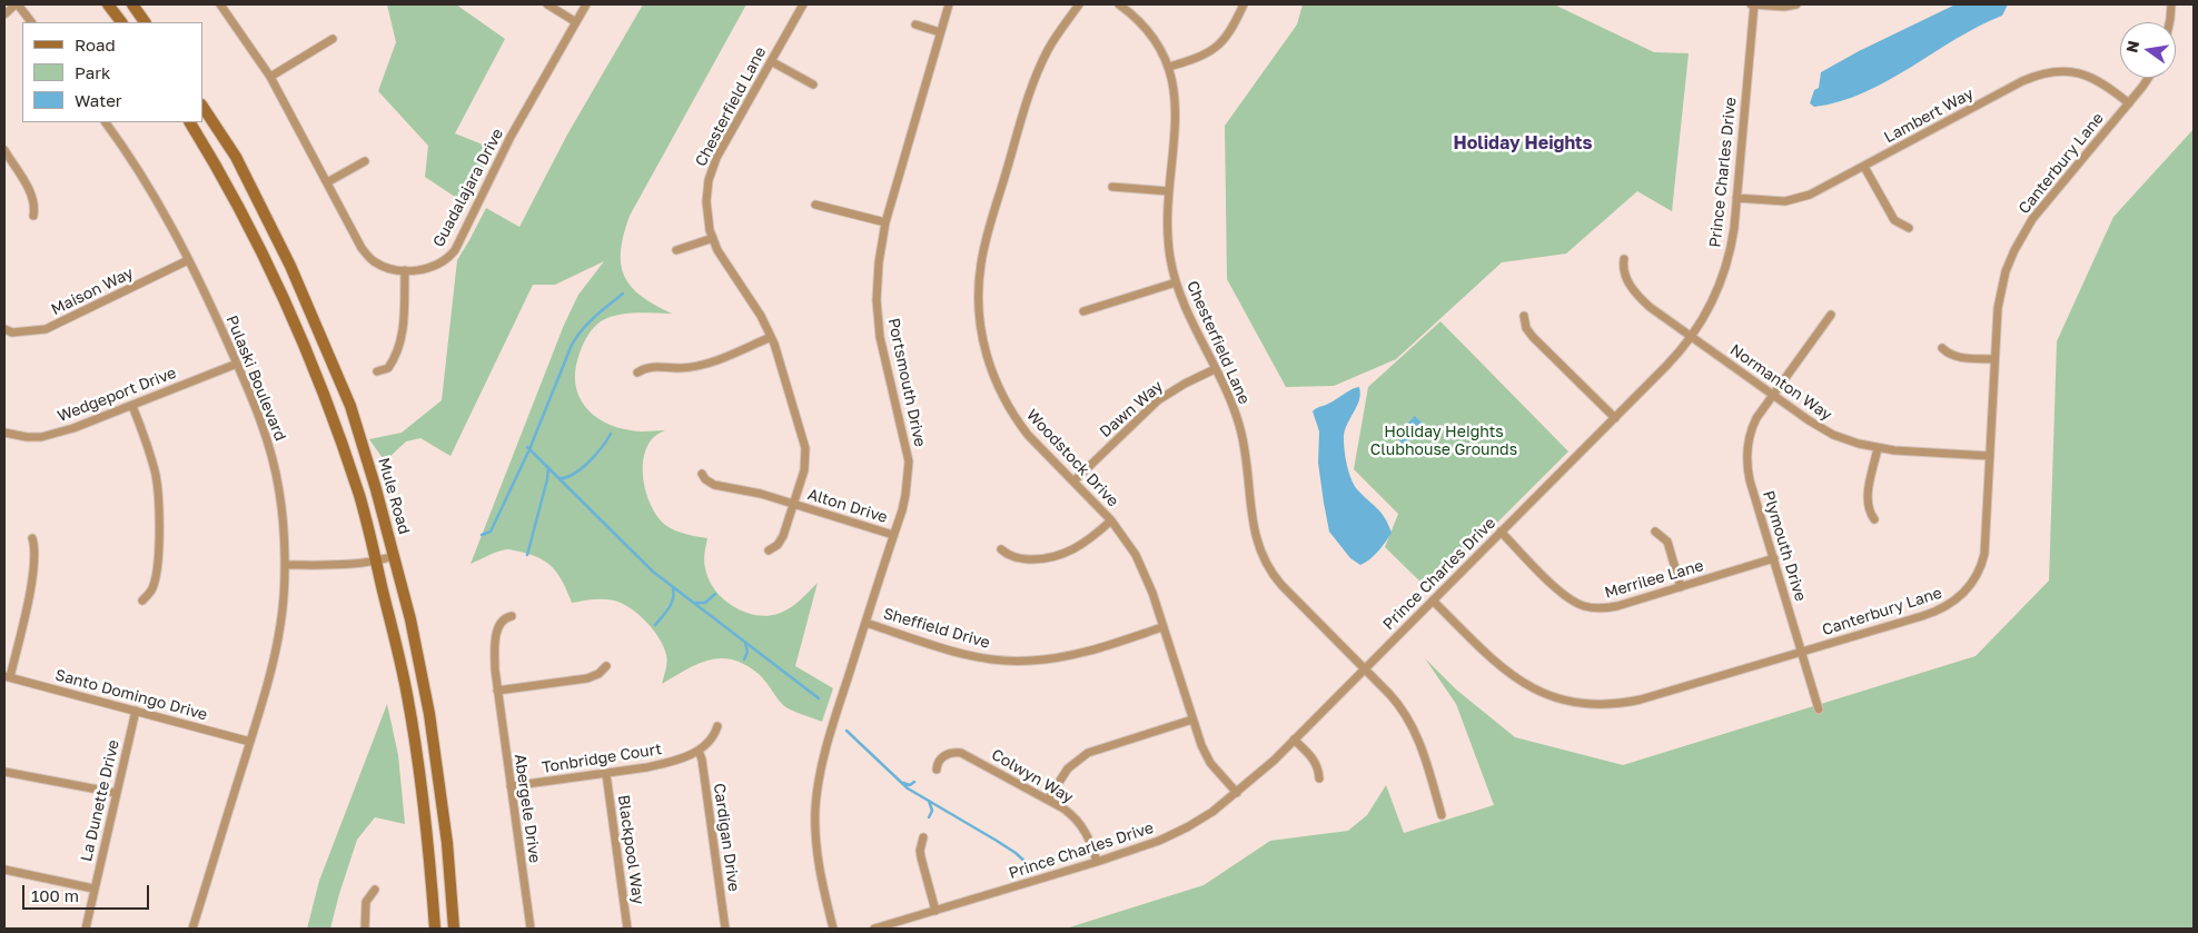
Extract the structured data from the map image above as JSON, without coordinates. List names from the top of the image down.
{
  "streets": {
    "main road": ["Mule Road"],
    "street": [
      "Chesterfield Lane",
      "Lambert Way",
      "Canterbury Lane",
      "Prince Charles Drive",
      "Guadalajara Drive",
      "Maison Way",
      "Pulaski Boulevard",
      "Portsmouth Drive",
      "Normanton Way",
      "Wedgeport Drive",
      "Dawn Way",
      "Woodstock Drive",
      "Alton Drive",
      "Plymouth Drive",
      "Merrilee Lane",
      "Sheffield Drive",
      "Santo Domingo Drive",
      "Tonbridge Court",
      "Colwyn Way",
      "La Dunette Drive",
      "Abergele Drive",
      "Cardigan Drive",
      "Blackpool Way"
    ]
  },
  "crossings": [
    ["Chesterfield Lane", "Prince Charles Drive"],
    ["Chesterfield Lane", "Dawn Way"],
    ["Chesterfield Lane", "Alton Drive"],
    ["Lambert Way", "Canterbury Lane"],
    ["Lambert Way", "Prince Charles Drive"],
    ["Canterbury Lane", "Prince Charles Drive"],
    ["Canterbury Lane", "Normanton Way"],
    ["Canterbury Lane", "Plymouth Drive"],
    ["Prince Charles Drive", "Normanton Way"],
    ["Prince Charles Drive", "Woodstock Drive"],
    ["Prince Charles Drive", "Merrilee Lane"],
    ["Prince Charles Drive", "Colwyn Way"],
    ["Maison Way", "Pulaski Boulevard"],
    ["Pulaski Boulevard", "Wedgeport Drive"],
    ["Pulaski Boulevard", "Santo Domingo Drive"],
    ["Portsmouth Drive", "Alton Drive"],
    ["Portsmouth Drive", "Sheffield Drive"],
    ["Normanton Way", "Plymouth Drive"],
    ["Dawn Way", "Woodstock Drive"],
    ["Woodstock Drive", "Sheffield Drive"],
    ["Plymouth Drive", "Merrilee Lane"],
    ["Santo Domingo Drive", "La Dunette Drive"],
    ["Tonbridge Court", "Abergele Drive"],
    ["Tonbridge Court", "Cardigan Drive"],
    ["Tonbridge Court", "Blackpool Way"]
  ],
  "districts": ["Holiday Heights"],
  "parks": ["Holiday Heights Clubhouse Grounds"],
  "legend": ["Road", "Park", "Water"],
  "scale_bar": "100 m",
  "north": "left"
}
